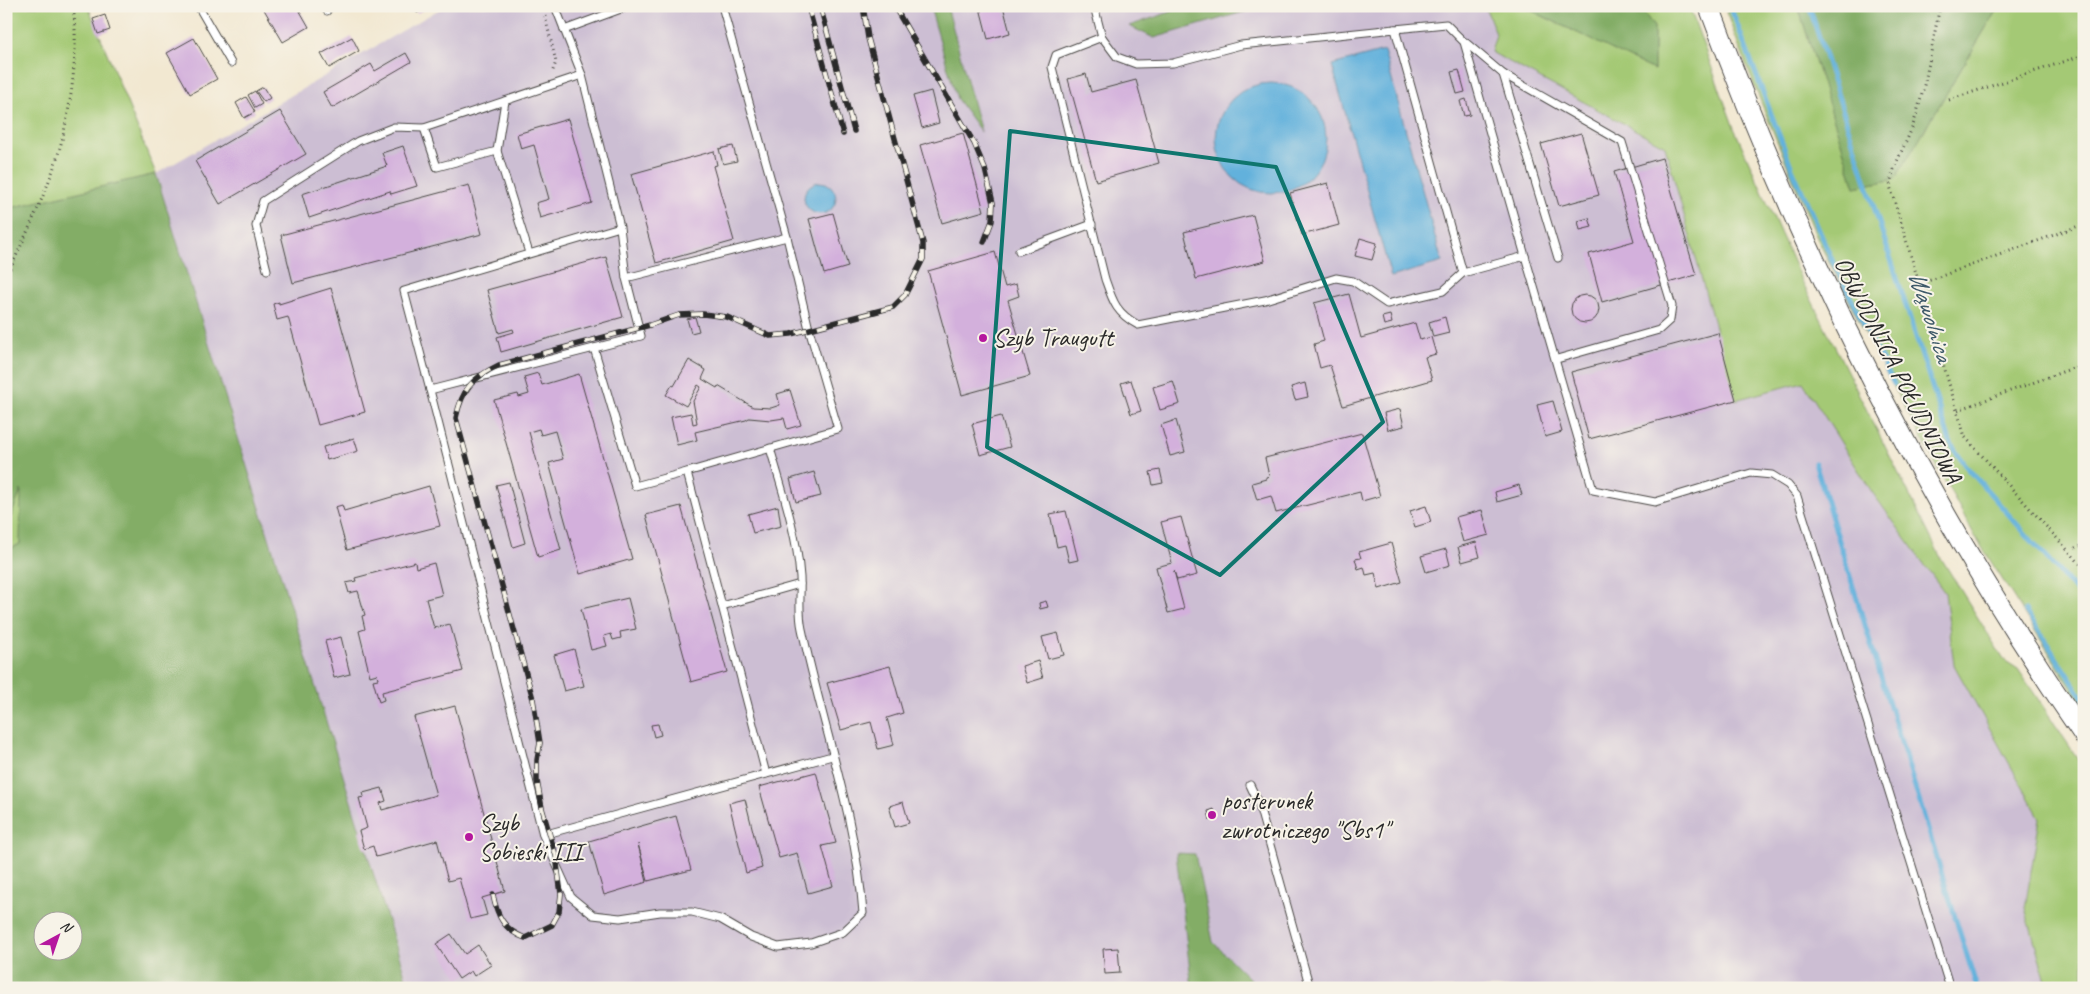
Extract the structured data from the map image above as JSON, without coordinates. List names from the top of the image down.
{
  "streets": {
    "main road": ["OBWODNICA POŁUDNIOWA"]
  },
  "water": ["Wąwolnica"],
  "places": ["Szyb Traugutt", "posterunek zwrotniczego \"Sbs1\"", "Szyb Sobieski III"],
  "north": "top right"
}
